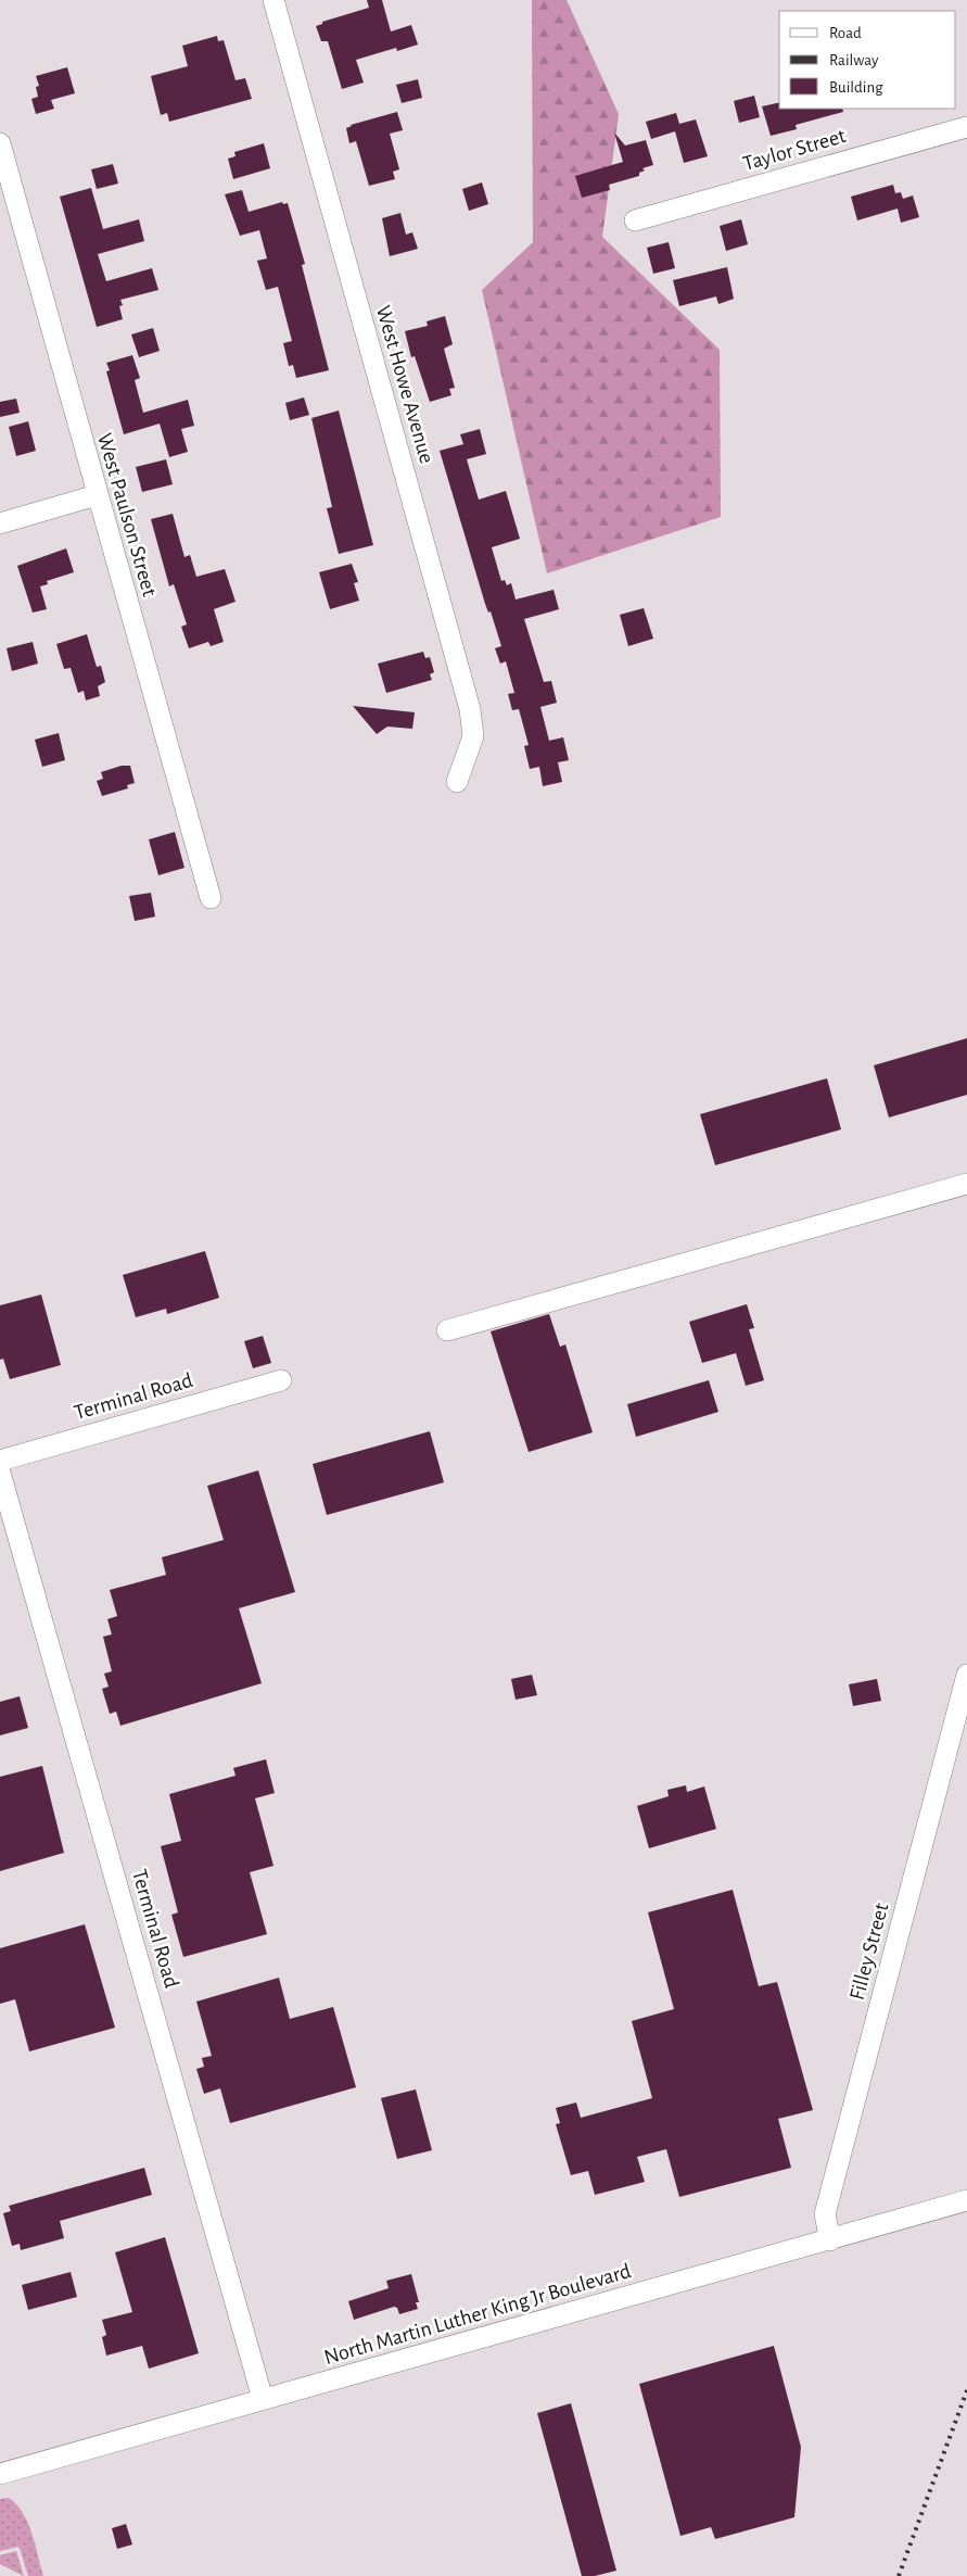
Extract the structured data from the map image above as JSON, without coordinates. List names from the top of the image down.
{
  "streets": {
    "street": [
      "Taylor Street",
      "West Howe Avenue",
      "West Paulson Street",
      "Terminal Road",
      "Filley Street",
      "North Martin Luther King Jr Boulevard"
    ]
  },
  "crossings": [
    ["Terminal Road", "North Martin Luther King Jr Boulevard"],
    ["Filley Street", "North Martin Luther King Jr Boulevard"]
  ],
  "legend": ["Road", "Railway", "Building"]
}
